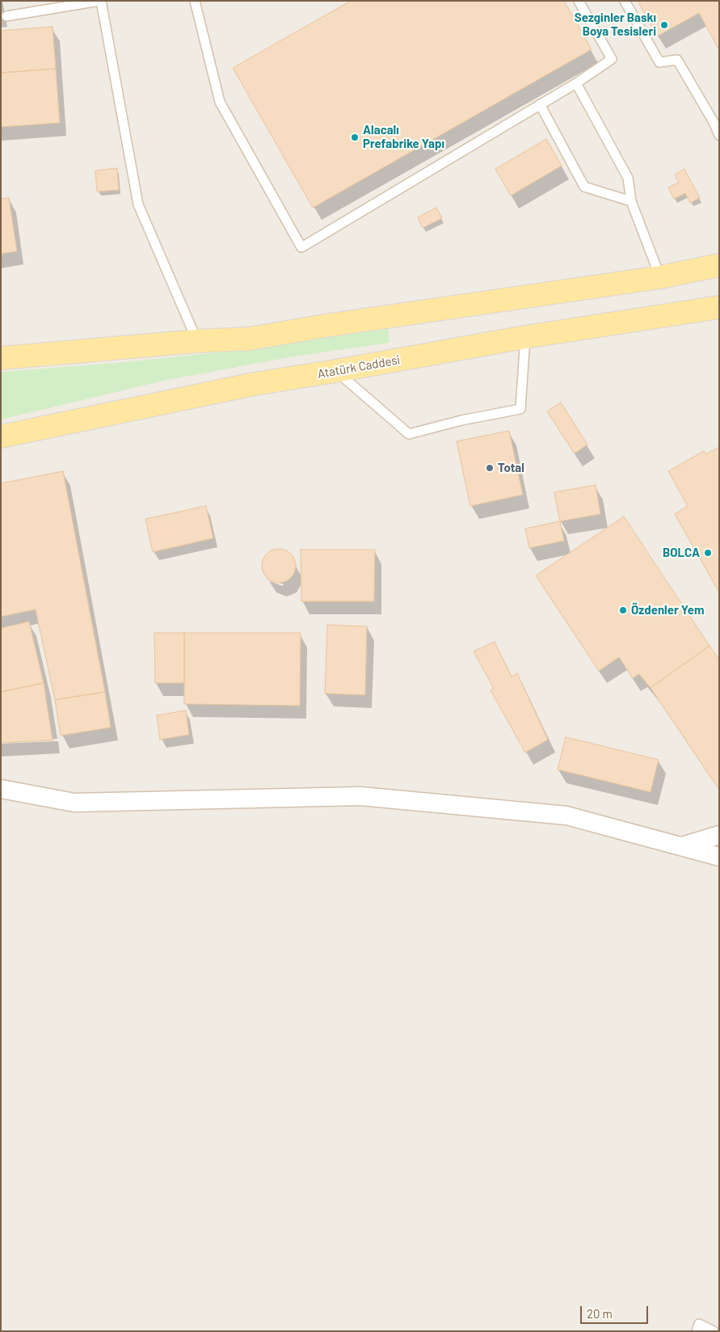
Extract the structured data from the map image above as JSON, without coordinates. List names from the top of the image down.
{
  "streets": {
    "main road": ["Atatürk Caddesi"]
  },
  "places": [
    "Sezginler Baskı Boya Tesisleri",
    "Alacalı Prefabrike Yapı",
    "Total",
    "BOLCA",
    "Özdenler Yem"
  ],
  "scale_bar": "20 m"
}
